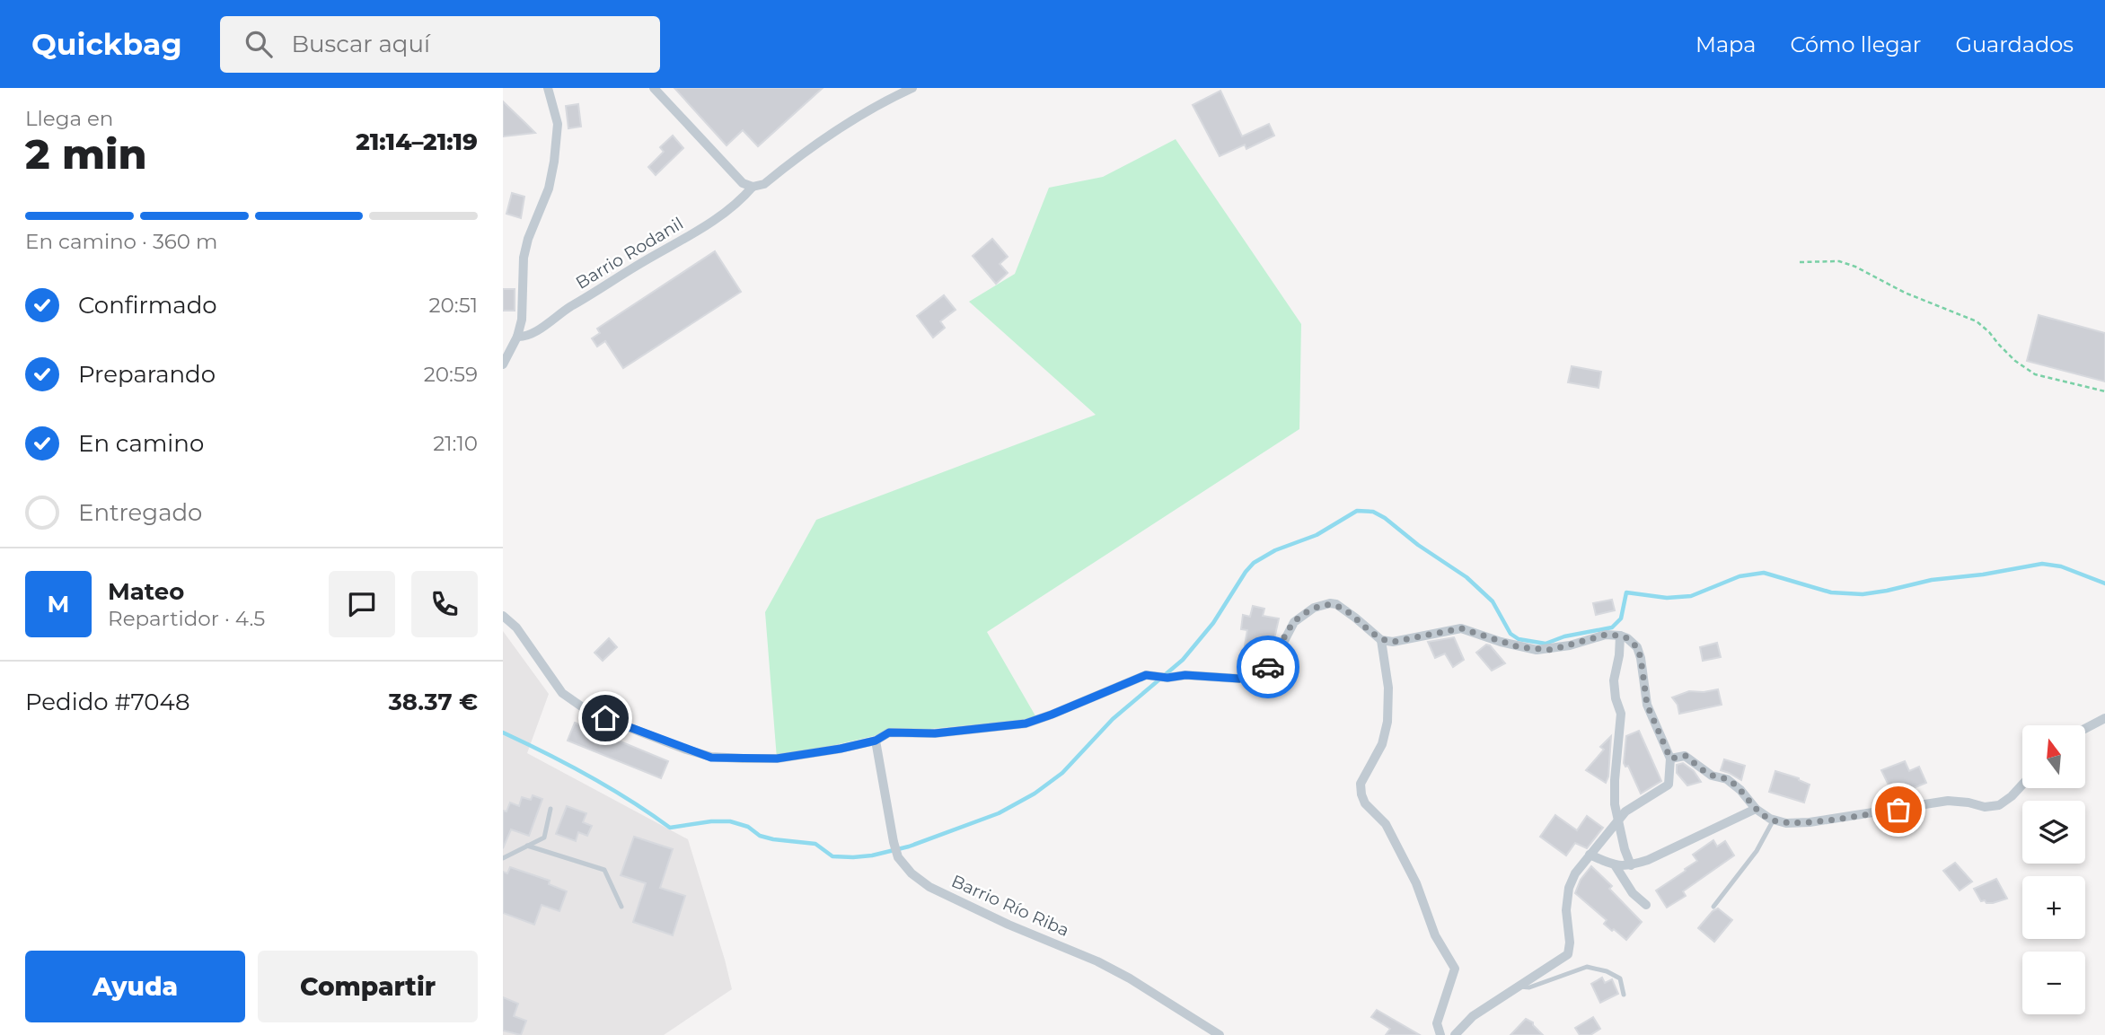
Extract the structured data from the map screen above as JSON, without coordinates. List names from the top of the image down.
{
  "streets": {
    "street": ["Barrio Rodanil", "Barrio Río Riba"]
  },
  "north": "top",
  "page": {
    "header": "Quickbag",
    "search": "Buscar aquí",
    "nav": ["Mapa", "Cómo llegar", "Guardados"],
    "heading": ["2 min", "Llega en", "21:14–21:19"],
    "panel": [
      "Mateo",
      "Repartidor · 4.5",
      "Pedido #7048",
      "38.37 €"
    ],
    "bar": "En camino · 360 m",
    "list": [
      ["Confirmado", "20:51"],
      ["Preparando", "20:59"],
      ["En camino", "21:10"],
      "Entregado"
    ],
    "round": "M",
    "map_buttons": ["+", "−"],
    "buttons": ["Ayuda", "Compartir"]
  }
}
